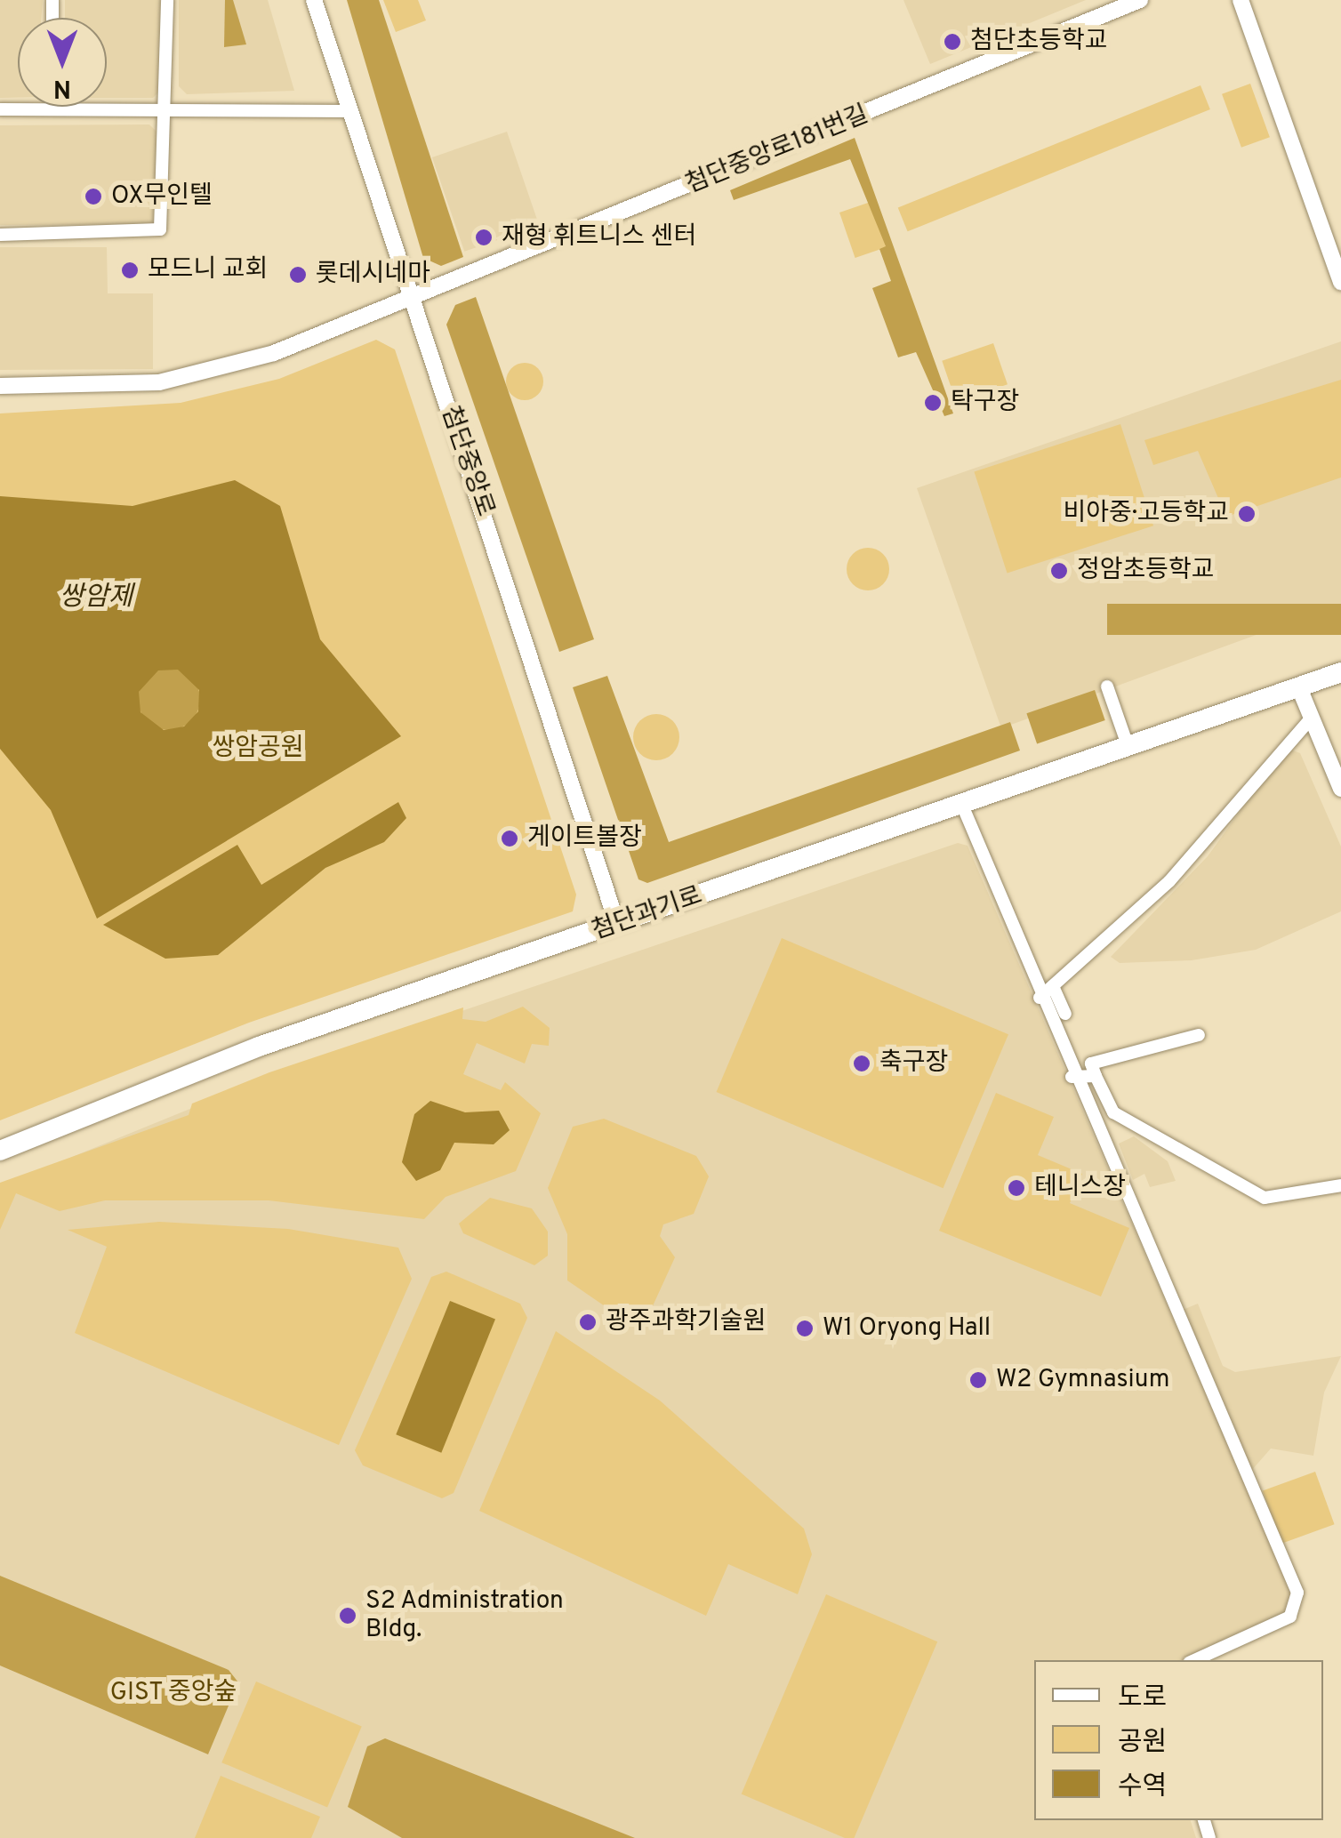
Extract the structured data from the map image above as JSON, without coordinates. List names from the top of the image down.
{
  "streets": {
    "main road": ["첨단과기로"],
    "street": ["첨단중앙로181번길", "첨단중앙로"]
  },
  "crossings": [
    ["첨단중앙로181번길", "첨단중앙로"],
    ["첨단중앙로", "첨단과기로"]
  ],
  "water": ["쌍암제"],
  "parks": ["쌍암공원", "GIST 중앙숲"],
  "places": [
    "첨단초등학교",
    "OX무인텔",
    "재형 휘트니스 센터",
    "모드니 교회",
    "롯데시네마",
    "탁구장",
    "비아중·고등학교",
    "정암초등학교",
    "게이트볼장",
    "축구장",
    "테니스장",
    "광주과학기술원",
    "W1 Oryong Hall",
    "W2 Gymnasium",
    "S2 Administration Bldg."
  ],
  "legend": ["도로", "공원", "수역"],
  "north": "bottom"
}
